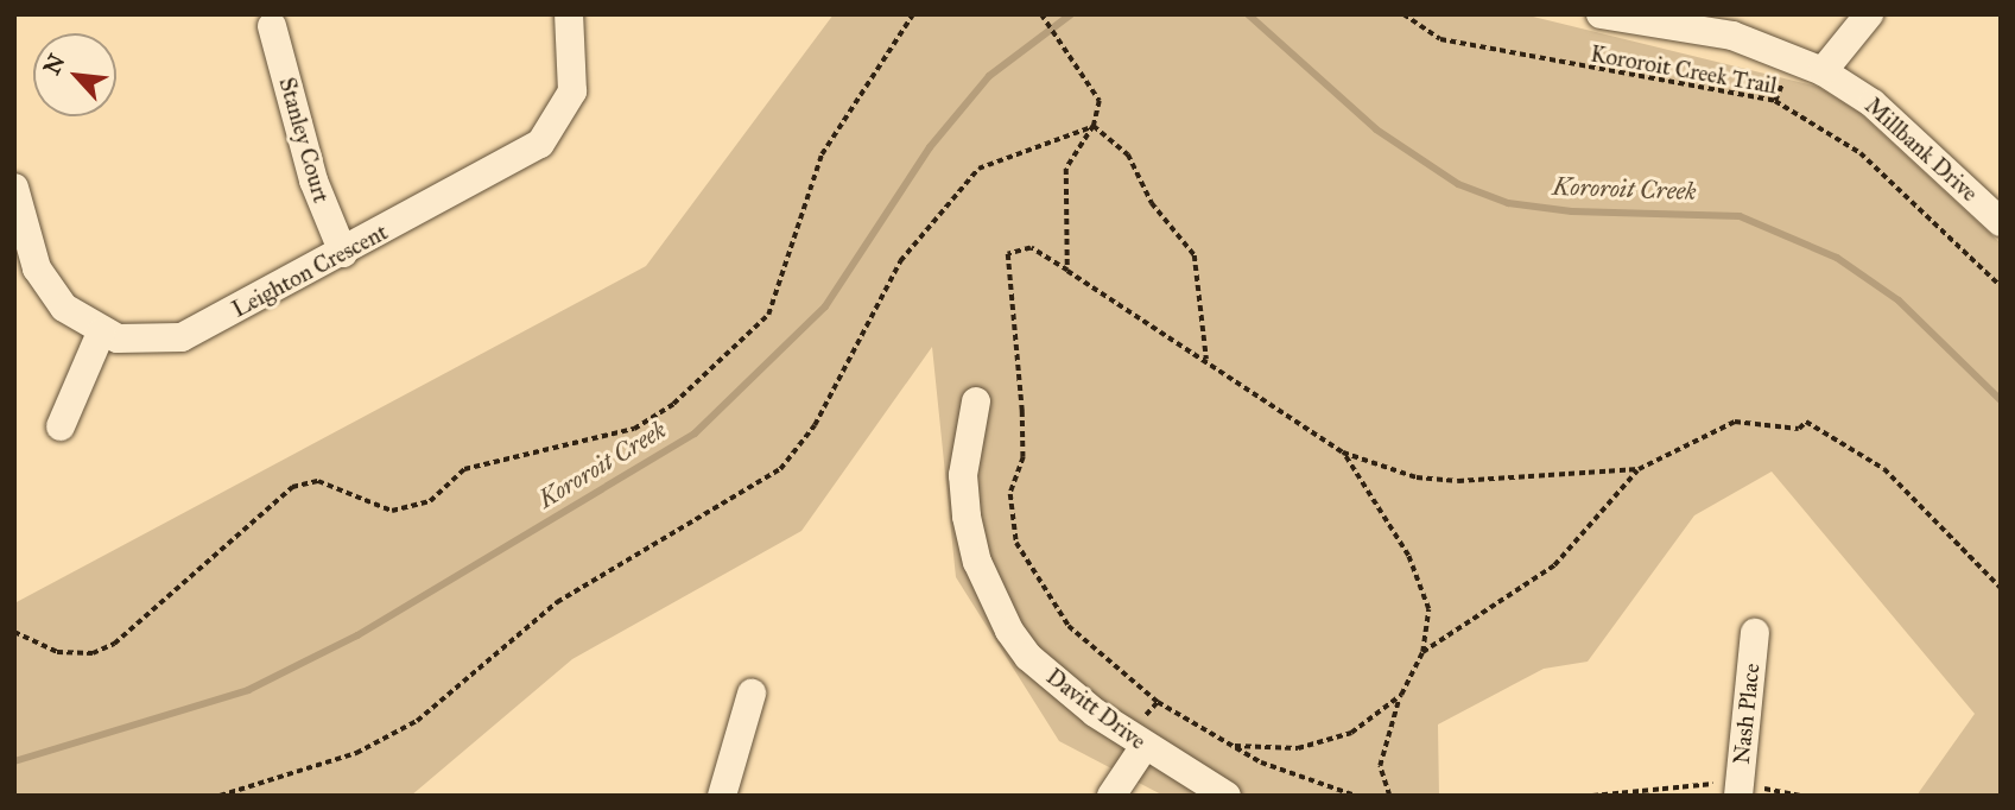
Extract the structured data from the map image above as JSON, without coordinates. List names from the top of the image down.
{
  "streets": {
    "street": [
      "Stanley Court",
      "Millbank Drive",
      "Leighton Crescent",
      "Davitt Drive",
      "Nash Place"
    ],
    "path": ["Kororoit Creek Trail"]
  },
  "crossings": [
    ["Stanley Court", "Leighton Crescent"]
  ],
  "water": ["Kororoit Creek"],
  "north": "top left"
}
